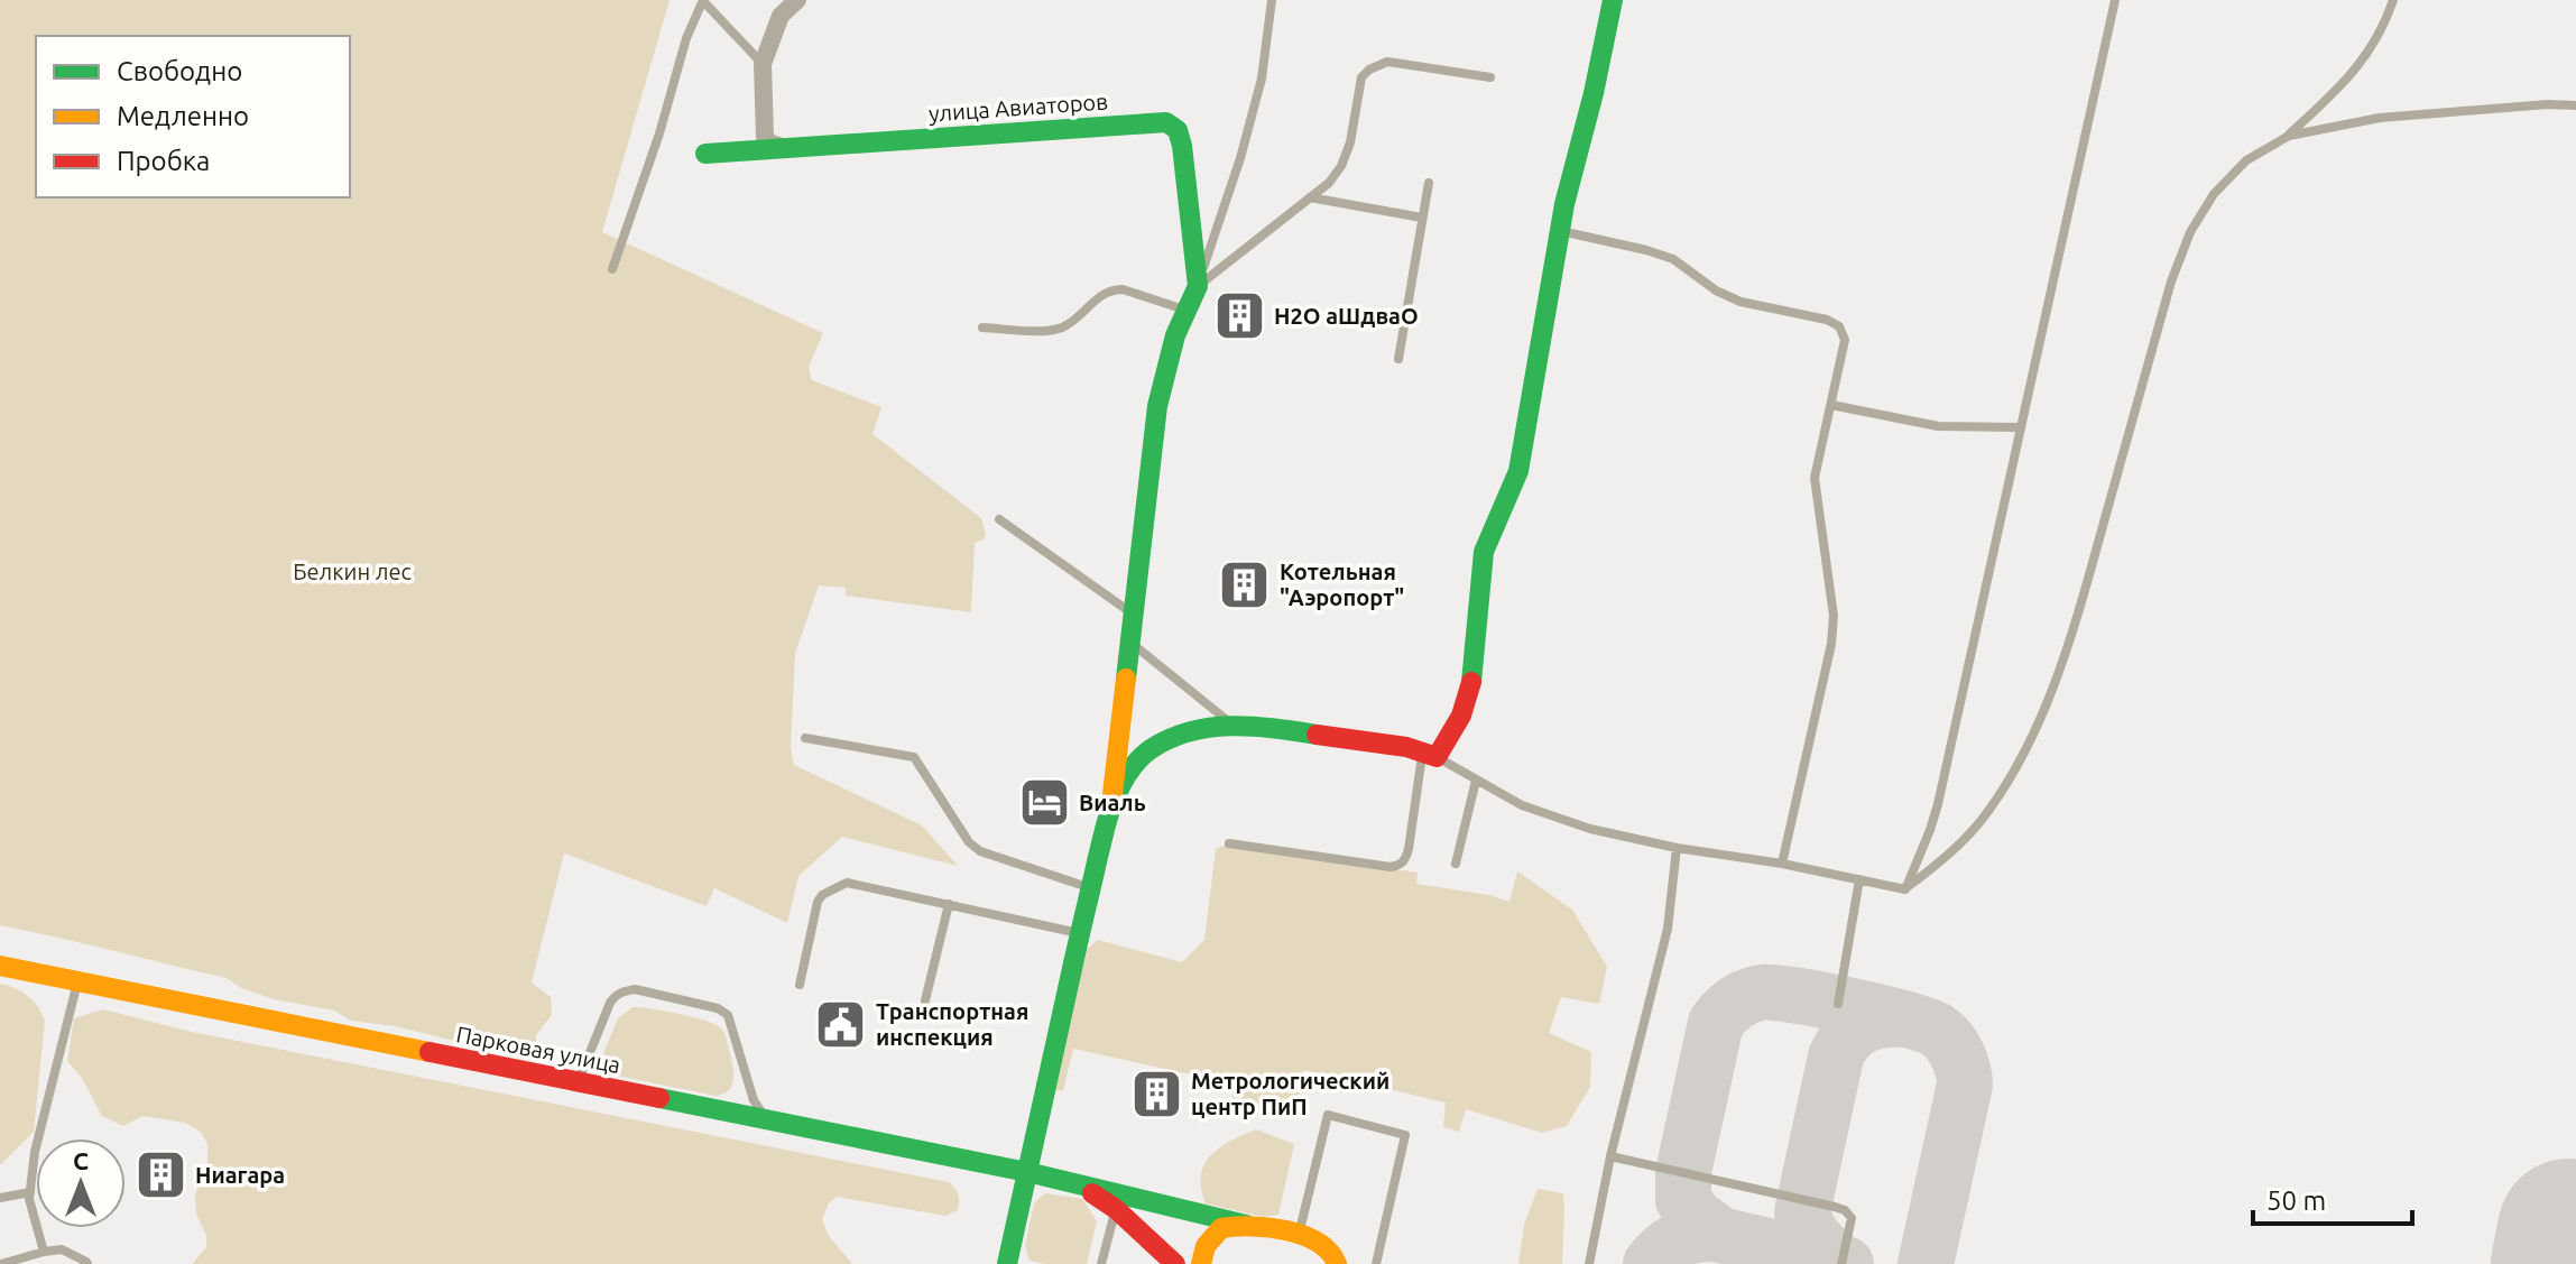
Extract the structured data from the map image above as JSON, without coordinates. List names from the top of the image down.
{
  "streets": {
    "street": ["улица Авиаторов", "Парковая улица"]
  },
  "parks": ["Белкин лес"],
  "places": {
    "building": [
      "H2O аШдваО",
      "Котельная \"Аэропорт\"",
      "Метрологический центр ПиП",
      "Ниагара"
    ],
    "hotel": ["Виаль"],
    "public building": ["Транспортная инспекция"]
  },
  "legend": ["Свободно", "Медленно", "Пробка"],
  "scale_bar": "50 m",
  "north": "top"
}
